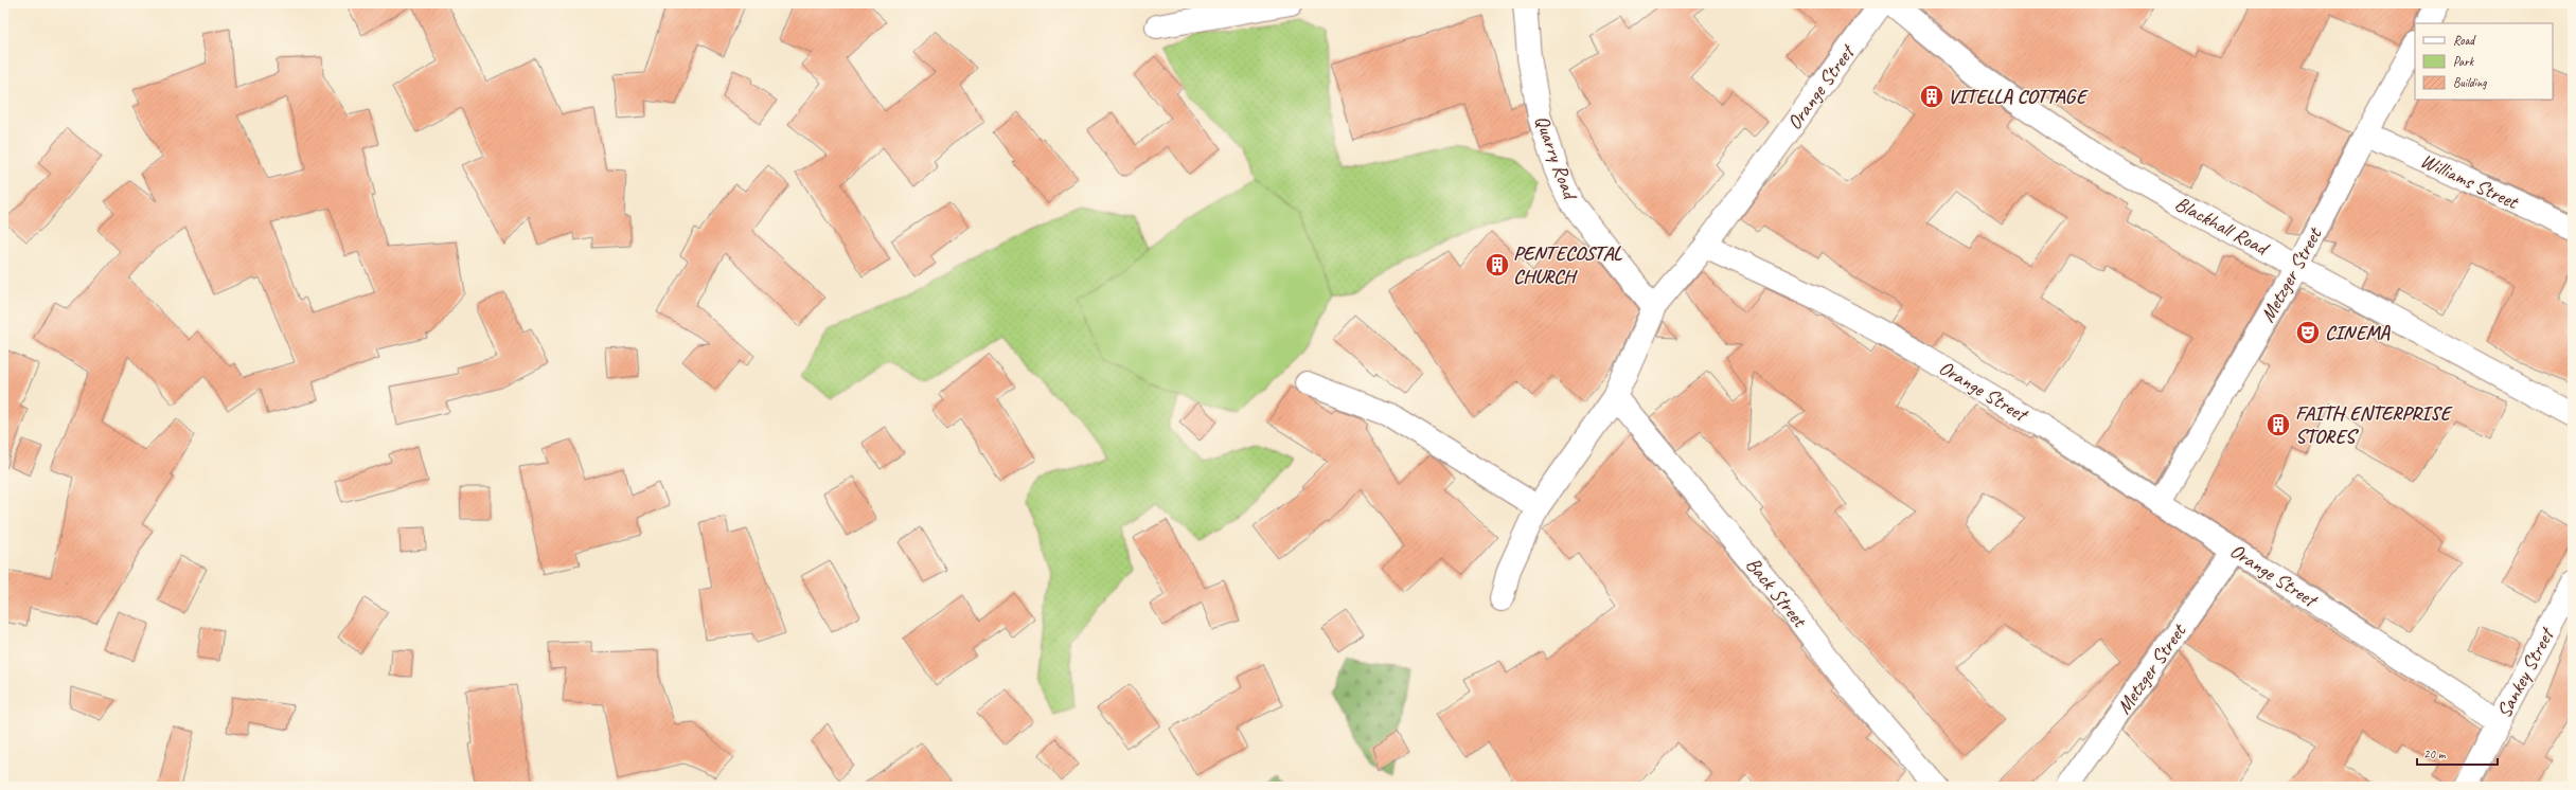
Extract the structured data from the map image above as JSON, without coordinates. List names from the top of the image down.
{
  "streets": {
    "street": [
      "Orange Street",
      "Quarry Road",
      "Williams Street",
      "Blackhall Road",
      "Metzger Street",
      "Back Street",
      "Sankey Street"
    ]
  },
  "crossings": [
    ["Orange Street", "Metzger Street"],
    ["Orange Street", "Sankey Street"],
    ["Williams Street", "Metzger Street"],
    ["Blackhall Road", "Metzger Street"]
  ],
  "places": {
    "building": ["VITELLA COTTAGE", "PENTECOSTAL CHURCH", "FAITH ENTERPRISE STORES"],
    "theatre": ["CINEMA"]
  },
  "legend": ["Road", "Park", "Building"],
  "scale_bar": "20 m"
}
